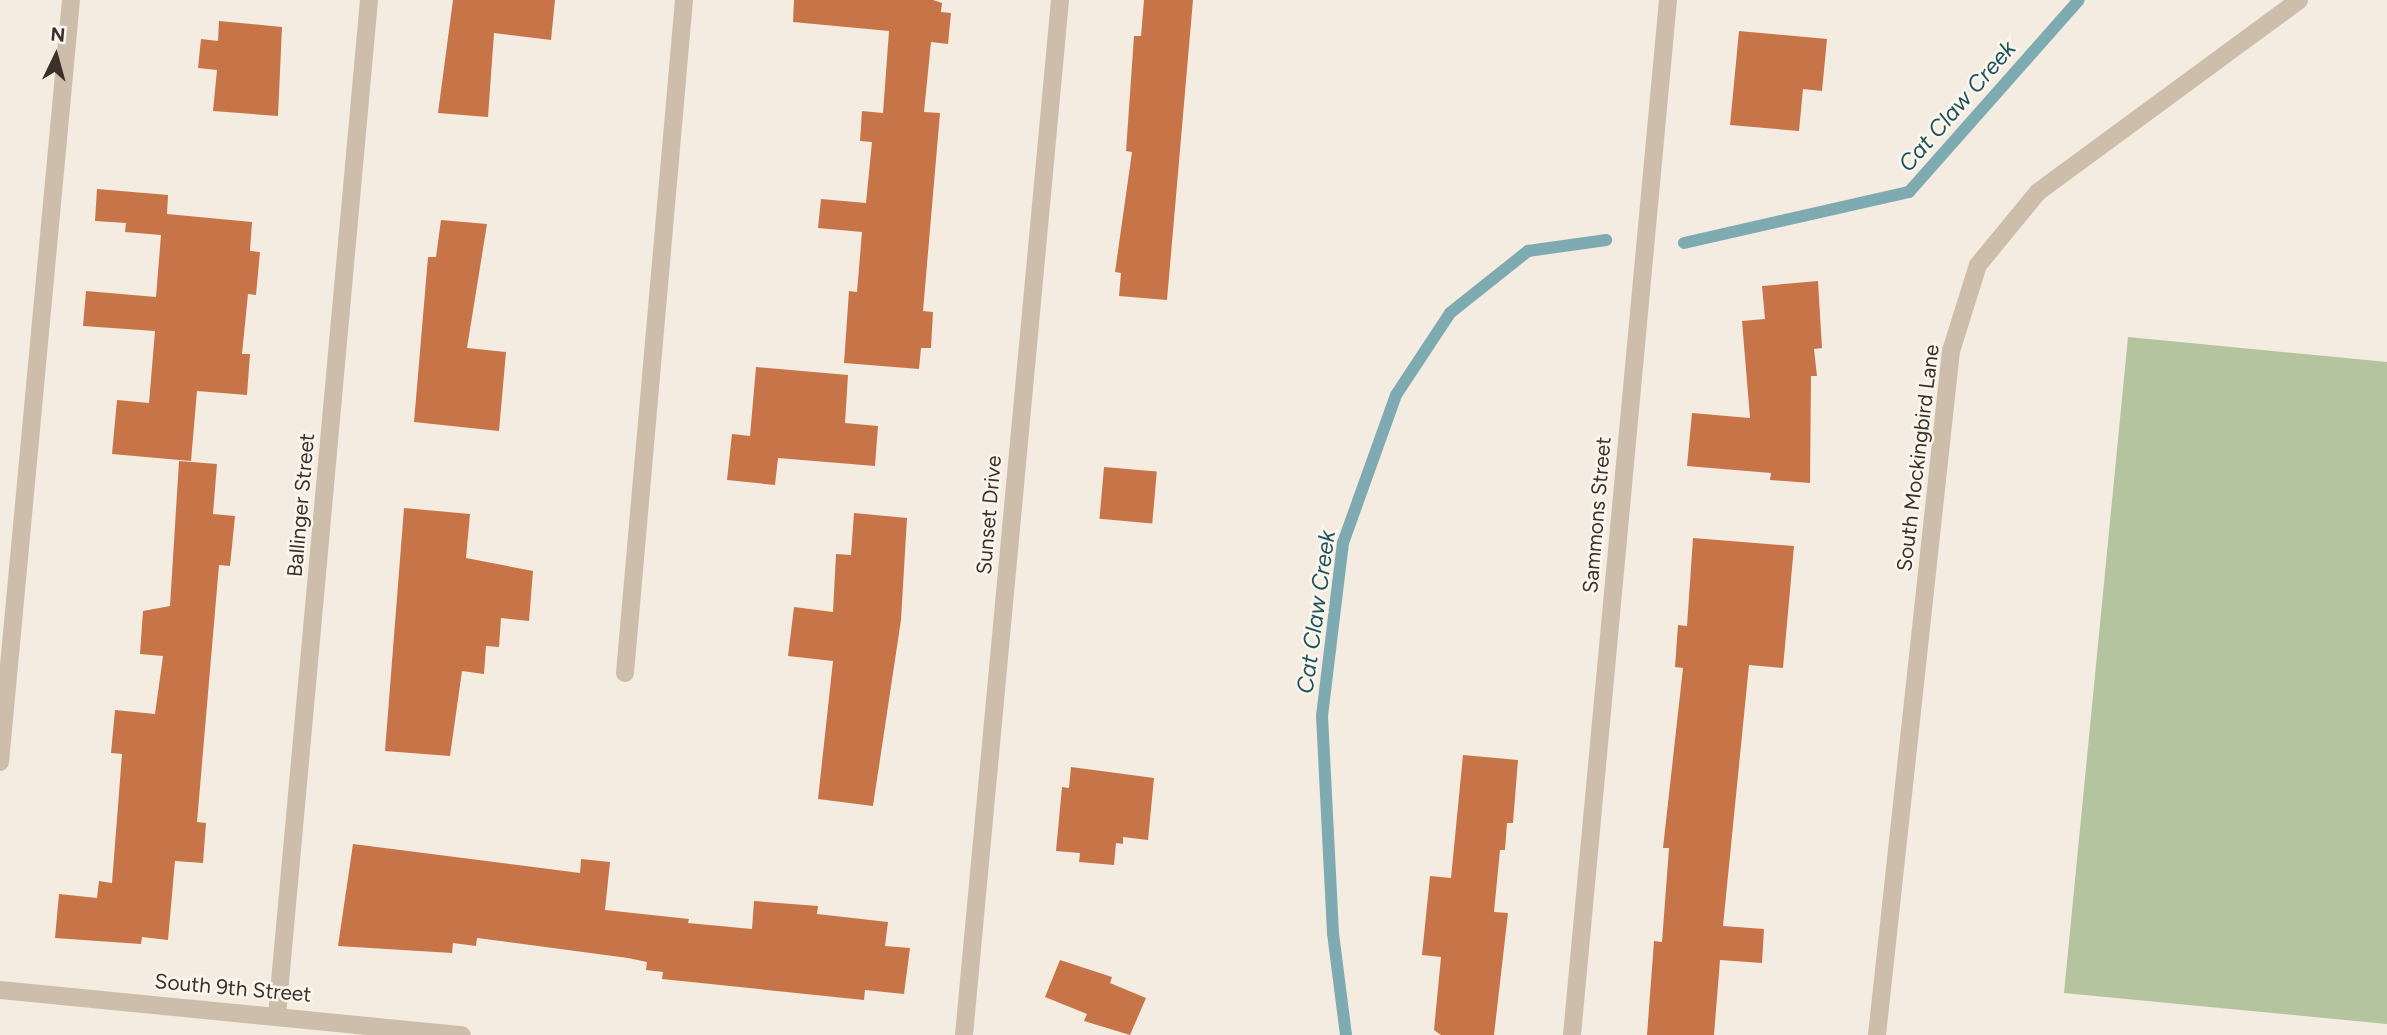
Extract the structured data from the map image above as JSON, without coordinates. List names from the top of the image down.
{
  "streets": {
    "street": [
      "South Mockingbird Lane",
      "Ballinger Street",
      "Sunset Drive",
      "Sammons Street",
      "South 9th Street"
    ]
  },
  "crossings": [
    ["Ballinger Street", "South 9th Street"]
  ],
  "water": ["Cat Claw Creek"],
  "north": "top"
}
